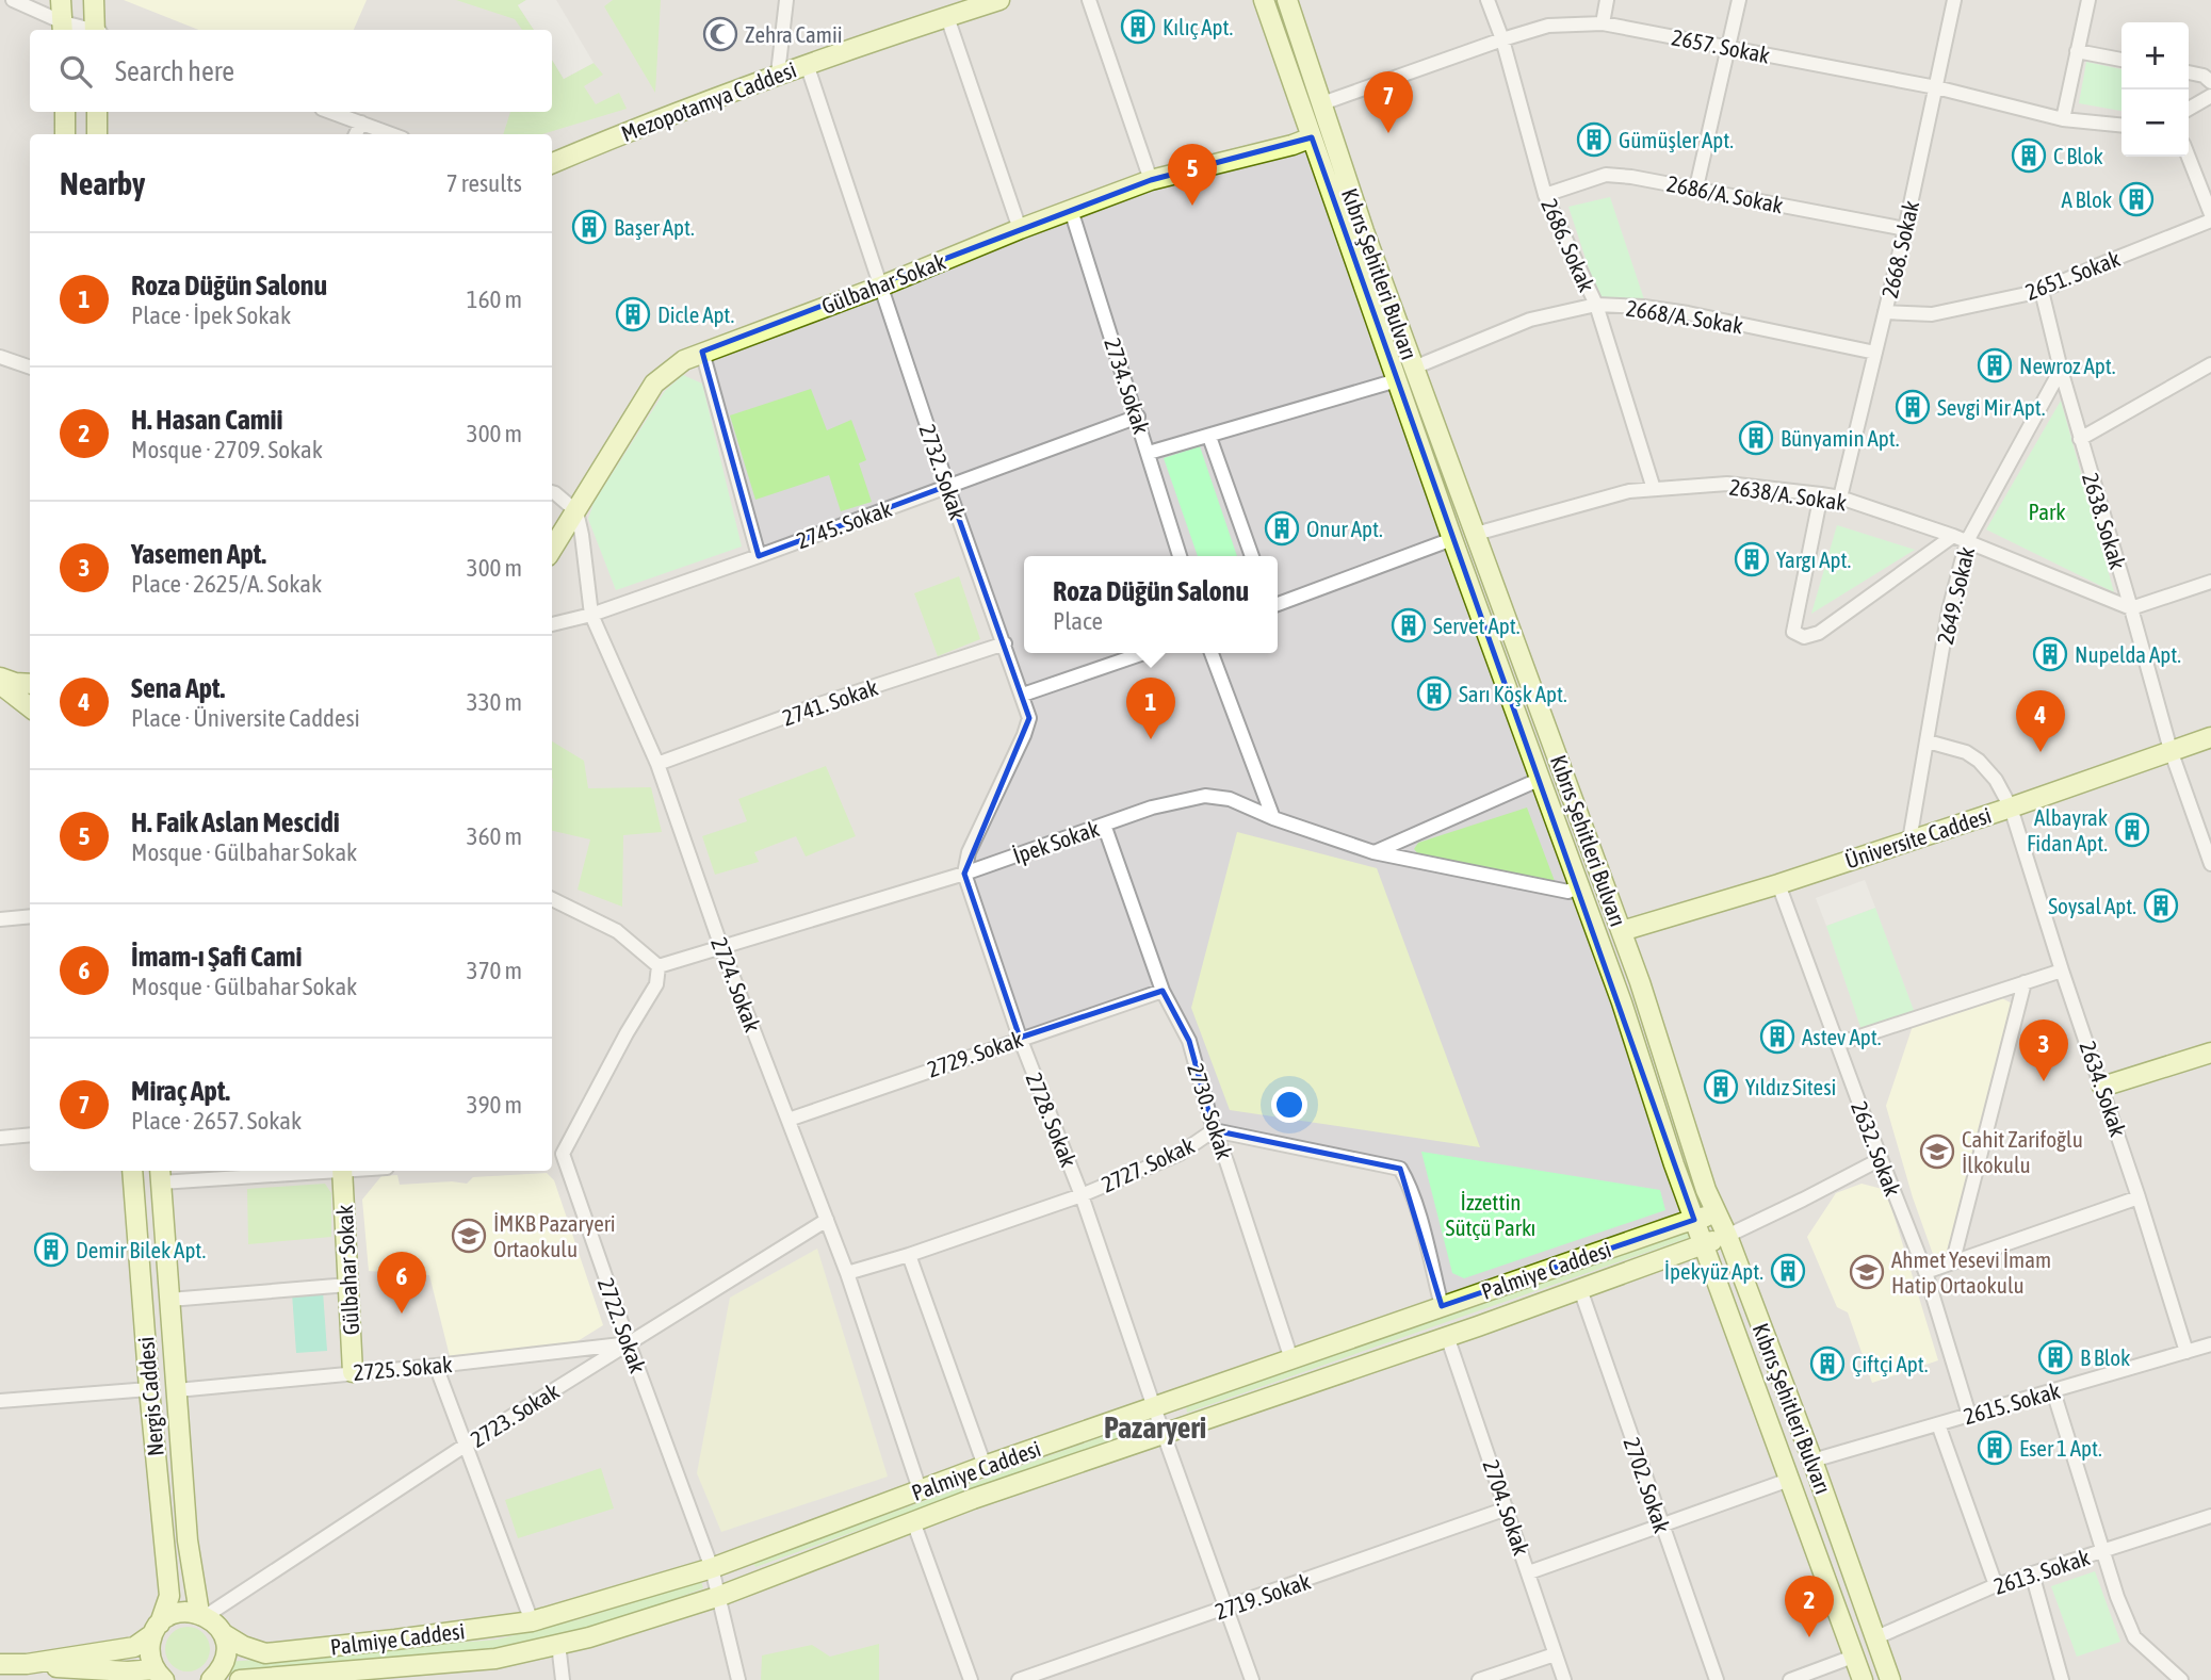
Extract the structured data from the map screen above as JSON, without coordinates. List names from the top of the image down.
{
  "streets": {
    "main road": [
      "Mezopotamya Caddesi",
      "Kıbrıs Şehitleri Bulvarı",
      "Gülbahar Sokak",
      "Üniversite Caddesi",
      "Palmiye Caddesi",
      "Nergis Caddesi"
    ],
    "street": [
      "2657. Sokak",
      "2686/A. Sokak",
      "2686. Sokak",
      "2668. Sokak",
      "2651. Sokak",
      "2668/A. Sokak",
      "2734. Sokak",
      "2732. Sokak",
      "2638/A. Sokak",
      "2638. Sokak",
      "2745. Sokak",
      "2649. Sokak",
      "2741. Sokak",
      "İpek Sokak",
      "2724. Sokak",
      "2729. Sokak",
      "2634. Sokak",
      "2730. Sokak",
      "2728. Sokak",
      "2632. Sokak",
      "2727. Sokak",
      "2722. Sokak",
      "2725. Sokak",
      "2615. Sokak",
      "2723. Sokak",
      "2702. Sokak",
      "2704. Sokak",
      "2613. Sokak",
      "2719. Sokak"
    ]
  },
  "crossings": [
    ["2657. Sokak", "2686. Sokak"],
    ["2657. Sokak", "2668. Sokak"],
    ["2657. Sokak", "Kıbrıs Şehitleri Bulvarı"],
    ["Mezopotamya Caddesi", "2732. Sokak"],
    ["2686/A. Sokak", "2686. Sokak"],
    ["2686/A. Sokak", "2668. Sokak"],
    ["2686. Sokak", "2668/A. Sokak"],
    ["2686. Sokak", "2638/A. Sokak"],
    ["2668. Sokak", "2651. Sokak"],
    ["2668. Sokak", "2668/A. Sokak"],
    ["2668. Sokak", "2638/A. Sokak"],
    ["Kıbrıs Şehitleri Bulvarı", "Gülbahar Sokak"],
    ["Kıbrıs Şehitleri Bulvarı", "2668/A. Sokak"],
    ["Kıbrıs Şehitleri Bulvarı", "2638/A. Sokak"],
    ["Kıbrıs Şehitleri Bulvarı", "Üniversite Caddesi"],
    ["Kıbrıs Şehitleri Bulvarı", "İpek Sokak"],
    ["Kıbrıs Şehitleri Bulvarı", "Palmiye Caddesi"],
    ["Kıbrıs Şehitleri Bulvarı", "2615. Sokak"],
    ["Kıbrıs Şehitleri Bulvarı", "2613. Sokak"],
    ["2651. Sokak", "2638. Sokak"],
    ["Gülbahar Sokak", "2734. Sokak"],
    ["Gülbahar Sokak", "2732. Sokak"],
    ["Gülbahar Sokak", "2724. Sokak"],
    ["Gülbahar Sokak", "2725. Sokak"],
    ["2734. Sokak", "2745. Sokak"],
    ["2732. Sokak", "2745. Sokak"],
    ["2732. Sokak", "2741. Sokak"],
    ["2732. Sokak", "İpek Sokak"],
    ["2732. Sokak", "2728. Sokak"],
    ["2638/A. Sokak", "2638. Sokak"],
    ["2638/A. Sokak", "2649. Sokak"],
    ["2638. Sokak", "2649. Sokak"],
    ["2638. Sokak", "Üniversite Caddesi"],
    ["2745. Sokak", "2724. Sokak"],
    ["2649. Sokak", "Üniversite Caddesi"],
    ["2649. Sokak", "2634. Sokak"],
    ["2741. Sokak", "2724. Sokak"],
    ["Üniversite Caddesi", "2634. Sokak"],
    ["Üniversite Caddesi", "2632. Sokak"],
    ["İpek Sokak", "2724. Sokak"],
    ["İpek Sokak", "2730. Sokak"],
    ["İpek Sokak", "2728. Sokak"],
    ["2724. Sokak", "2729. Sokak"],
    ["2724. Sokak", "2727. Sokak"],
    ["2724. Sokak", "Palmiye Caddesi"],
    ["2724. Sokak", "2723. Sokak"],
    ["2729. Sokak", "2730. Sokak"],
    ["2729. Sokak", "2728. Sokak"],
    ["2634. Sokak", "2615. Sokak"],
    ["2730. Sokak", "2727. Sokak"],
    ["2730. Sokak", "Palmiye Caddesi"],
    ["2728. Sokak", "2727. Sokak"],
    ["2728. Sokak", "Palmiye Caddesi"],
    ["2728. Sokak", "2719. Sokak"],
    ["2632. Sokak", "2615. Sokak"],
    ["2727. Sokak", "Palmiye Caddesi"],
    ["Palmiye Caddesi", "2722. Sokak"],
    ["Palmiye Caddesi", "2702. Sokak"],
    ["Palmiye Caddesi", "2704. Sokak"],
    ["2722. Sokak", "2725. Sokak"],
    ["2722. Sokak", "2723. Sokak"],
    ["2725. Sokak", "Nergis Caddesi"],
    ["2725. Sokak", "2723. Sokak"],
    ["Nergis Caddesi", "2723. Sokak"],
    ["2704. Sokak", "2719. Sokak"]
  ],
  "districts": ["Pazaryeri"],
  "parks": ["Park", "İzzettin Sütçü Parkı"],
  "places": {
    "building": [
      "Kılıç Apt.",
      "Gümüşler Apt.",
      "C Blok",
      "A Blok",
      "Başer Apt.",
      "Dicle Apt.",
      "Newroz Apt.",
      "Sevgi Mir Apt.",
      "Bünyamin Apt.",
      "Onur Apt.",
      "Yargı Apt.",
      "Servet Apt.",
      "Nupelda Apt.",
      "Sarı Köşk Apt.",
      "Albayrak Fidan Apt.",
      "Soysal Apt.",
      "Astev Apt.",
      "Yıldız Sitesi",
      "Demir Bilek Apt.",
      "İpekyüz Apt.",
      "B Blok",
      "Çiftçi Apt.",
      "Eser 1 Apt."
    ],
    "mosque": ["Zehra Camii"],
    "school or university": ["Cahit Zarifoğlu İlkokulu", "İMKB Pazaryeri Ortaokulu", "Ahmet Yesevi İmam Hatip Ortaokulu"]
  },
  "page": {
    "map_buttons": ["+", "−"],
    "search": "Search here",
    "pins": [
      "7",
      "5",
      "1",
      "4",
      "3",
      "6",
      "2"
    ],
    "heading": ["Nearby", "7 results"],
    "list": [
      {
        "mark": "1",
        "name": "Roza Düğün Salonu",
        "note": "Place · İpek Sokak",
        "value": "160 m"
      },
      {
        "mark": "2",
        "name": "H. Hasan Camii",
        "note": "Mosque · 2709. Sokak",
        "value": "300 m"
      },
      {
        "mark": "3",
        "name": "Yasemen Apt.",
        "note": "Place · 2625/A. Sokak",
        "value": "300 m"
      },
      {
        "mark": "4",
        "name": "Sena Apt.",
        "note": "Place · Üniversite Caddesi",
        "value": "330 m"
      },
      {
        "mark": "5",
        "name": "H. Faik Aslan Mescidi",
        "note": "Mosque · Gülbahar Sokak",
        "value": "360 m"
      },
      {
        "mark": "6",
        "name": "İmam-ı Şafi Cami",
        "note": "Mosque · Gülbahar Sokak",
        "value": "370 m"
      },
      {
        "mark": "7",
        "name": "Miraç Apt.",
        "note": "Place · 2657. Sokak",
        "value": "390 m"
      }
    ],
    "popup": ["Roza Düğün Salonu", "Place"]
  }
}
